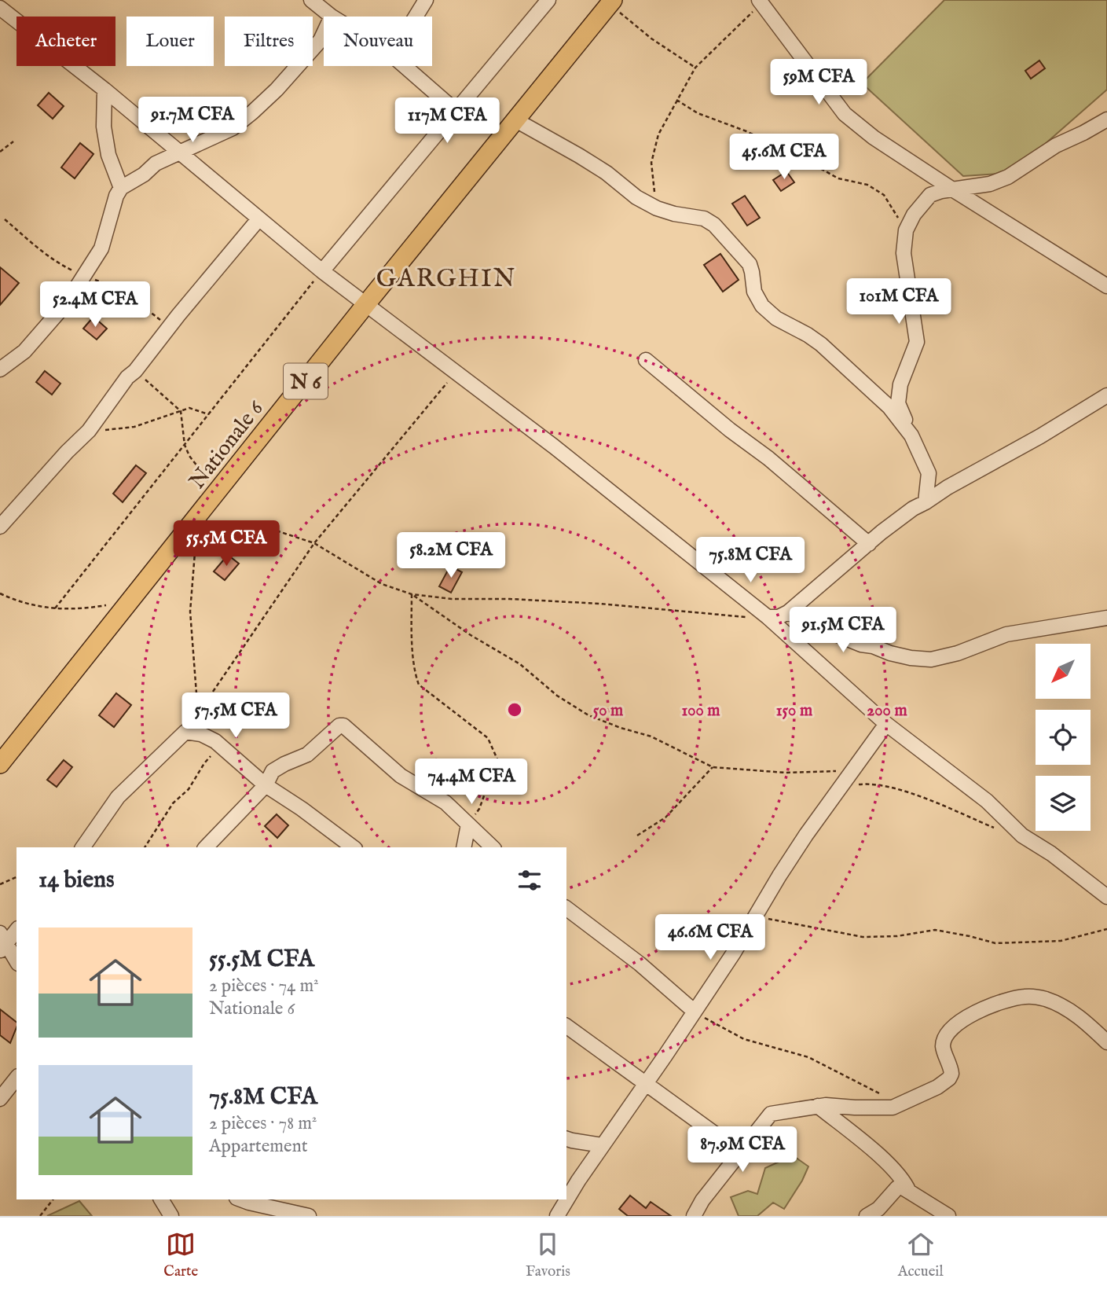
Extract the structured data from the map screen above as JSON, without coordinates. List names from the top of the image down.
{
  "streets": {
    "main road": ["N 6", "Nationale 6"]
  },
  "districts": ["GARGHIN"],
  "north": "bottom left",
  "page": {
    "chip": [
      "Acheter",
      "Louer",
      "Filtres",
      "Nouveau"
    ],
    "price": [
      "59M CFA",
      "91.7M CFA",
      "117M CFA",
      "45.6M CFA",
      "101M CFA",
      "52.4M CFA",
      "55.5M CFA",
      "58.2M CFA",
      "75.8M CFA",
      "91.5M CFA",
      "57.5M CFA",
      "74.4M CFA",
      "46.6M CFA",
      "87.9M CFA"
    ],
    "heading": "14 biens",
    "list": [
      {
        "name": "55.5M CFA",
        "note": "2 pièces · 74 m² · Nationale 6"
      },
      {
        "name": "75.8M CFA",
        "note": "2 pièces · 78 m² · Appartement"
      }
    ],
    "tabs": ["Carte", "Favoris", "Accueil"]
  },
  "rings": [
    "50 m",
    "100 m",
    "150 m",
    "200 m"
  ]
}
